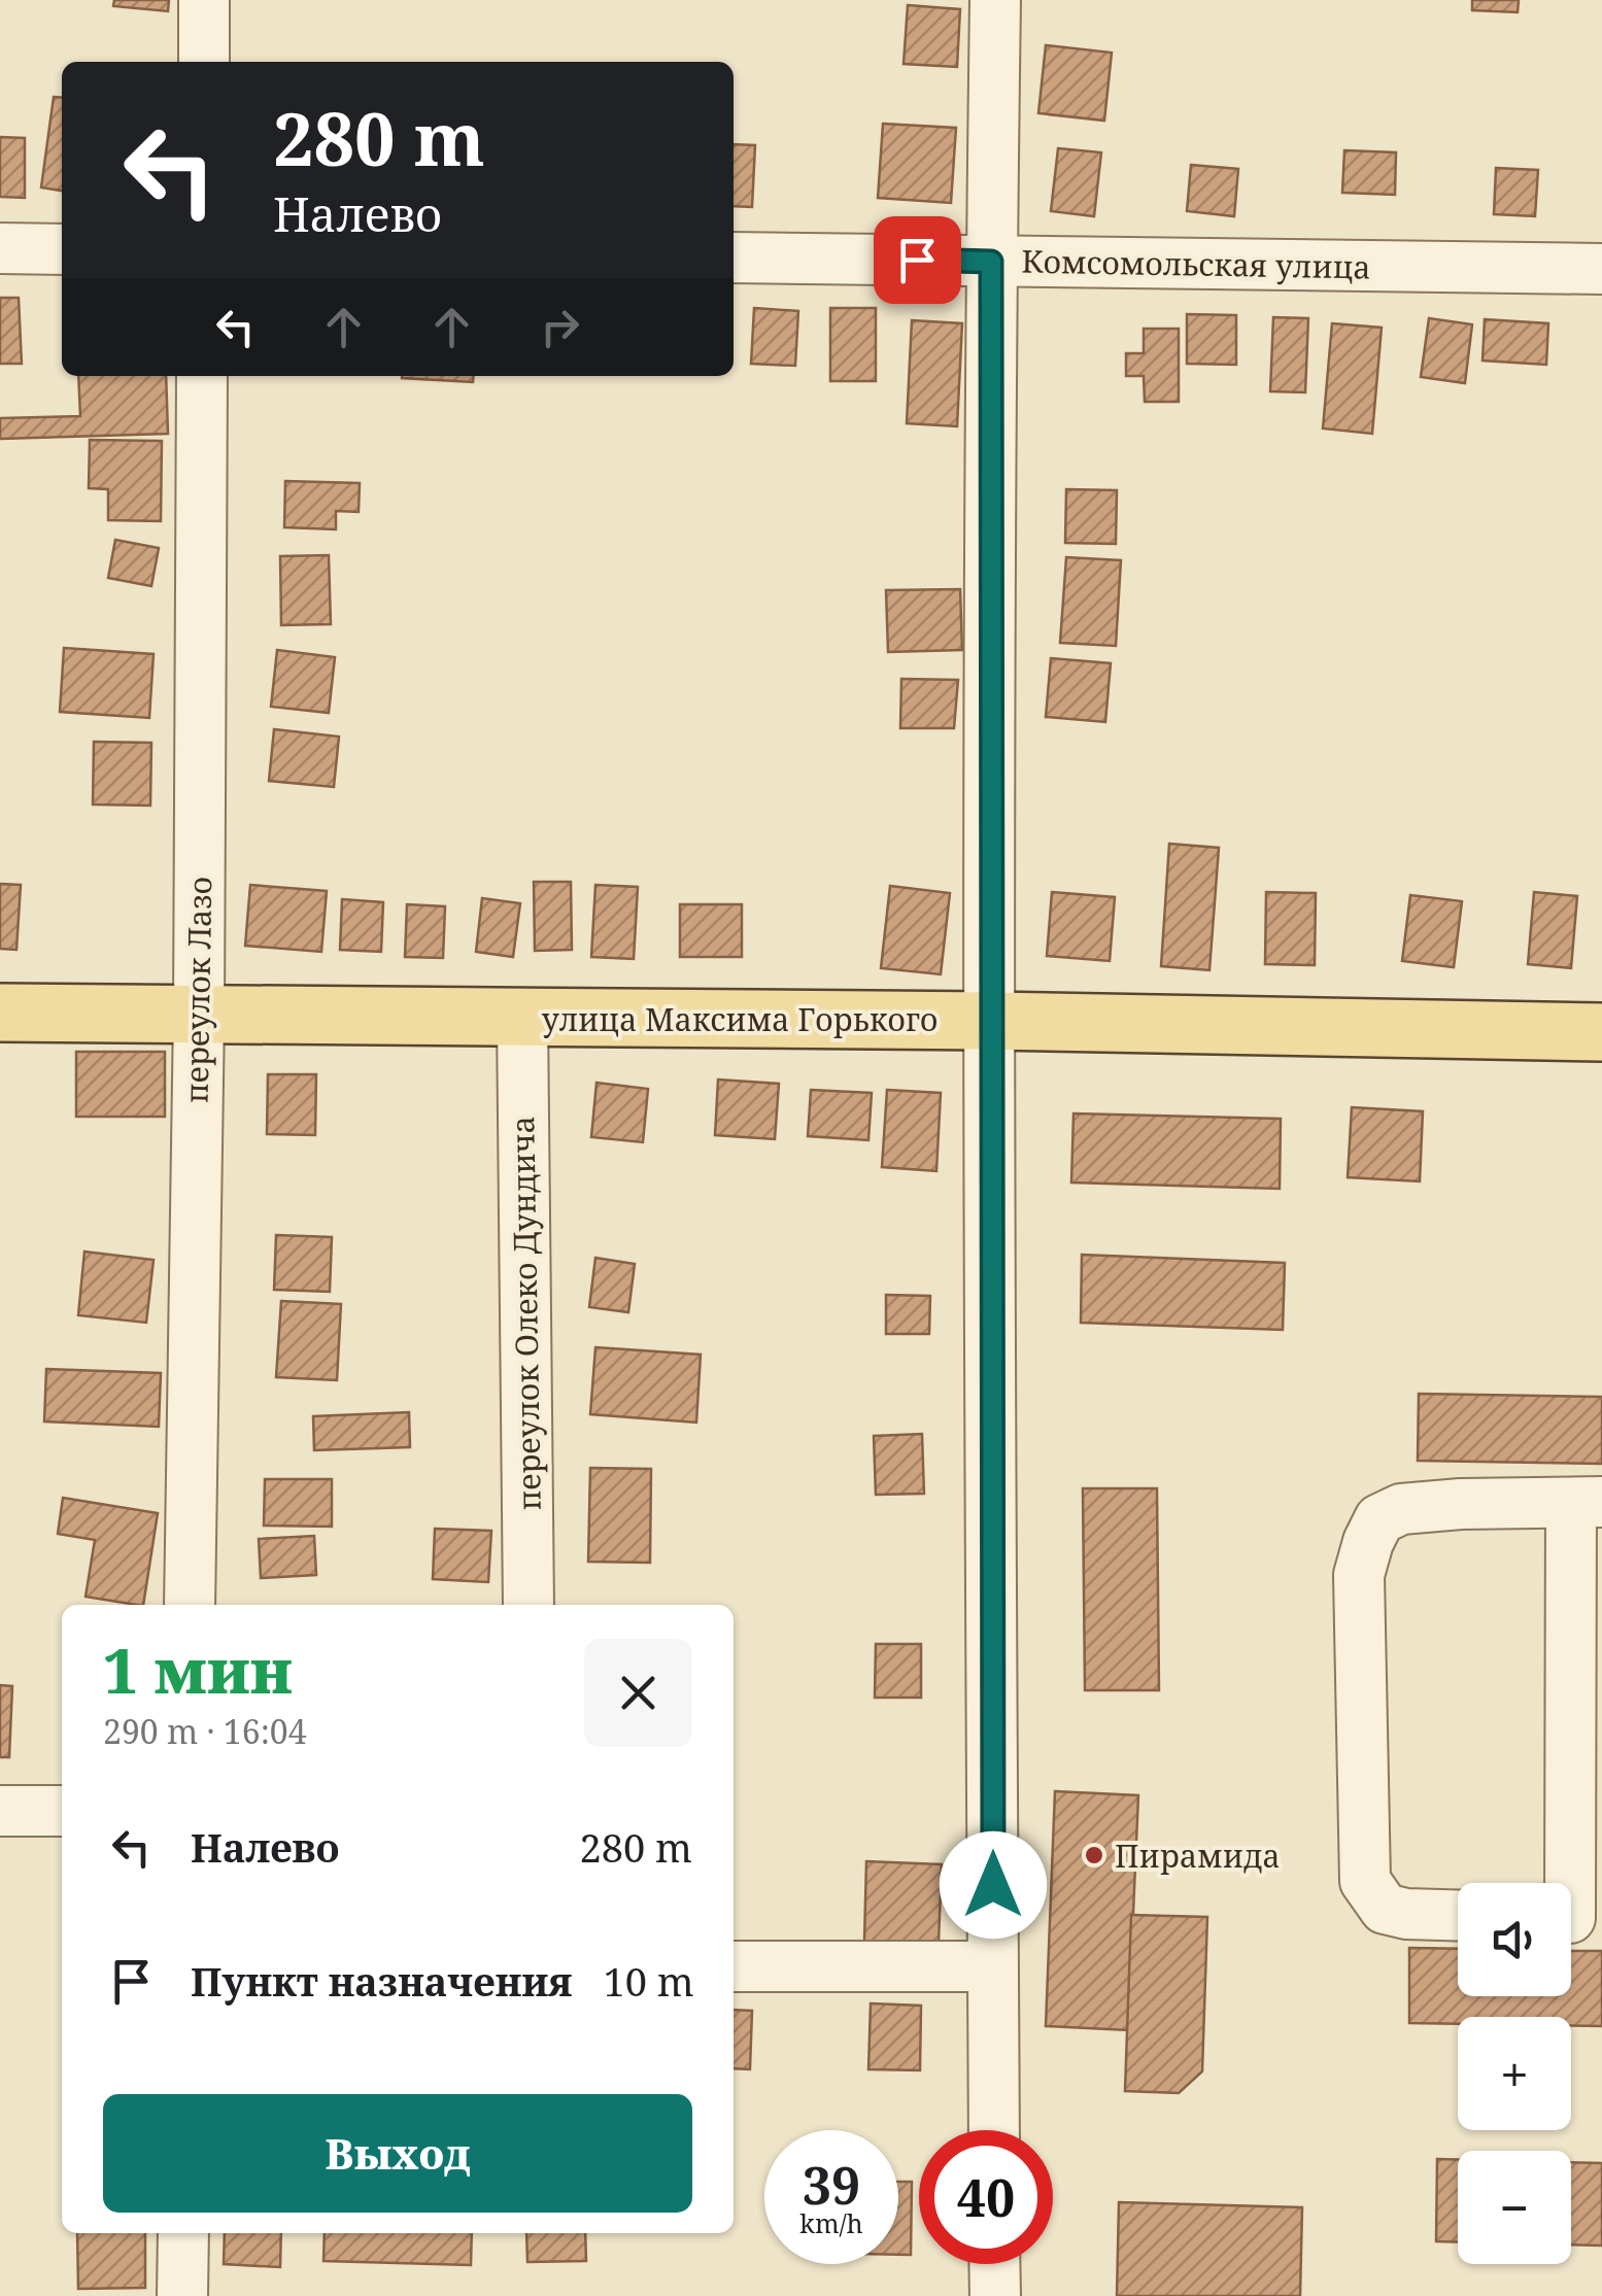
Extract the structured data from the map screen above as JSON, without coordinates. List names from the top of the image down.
{
  "streets": {
    "main road": ["улица Максима Горького"],
    "street": ["Комсомольская улица", "переулок Лазо", "переулок Олеко Дундича"]
  },
  "crossings": [
    ["переулок Лазо", "улица Максима Горького"],
    ["улица Максима Горького", "переулок Олеко Дундича"]
  ],
  "places": ["Пирамида"],
  "page": {
    "turn": ["280 m", "Налево"],
    "heading": ["1 мин", "290 m · 16:04"],
    "list": [
      {
        "name": "Налево",
        "value": "280 m"
      },
      {
        "name": "Пункт назначения",
        "value": "10 m"
      }
    ],
    "map_buttons": ["+", "−"],
    "buttons": "Выход",
    "speed": "39 km/h",
    "limit": "40"
  }
}
